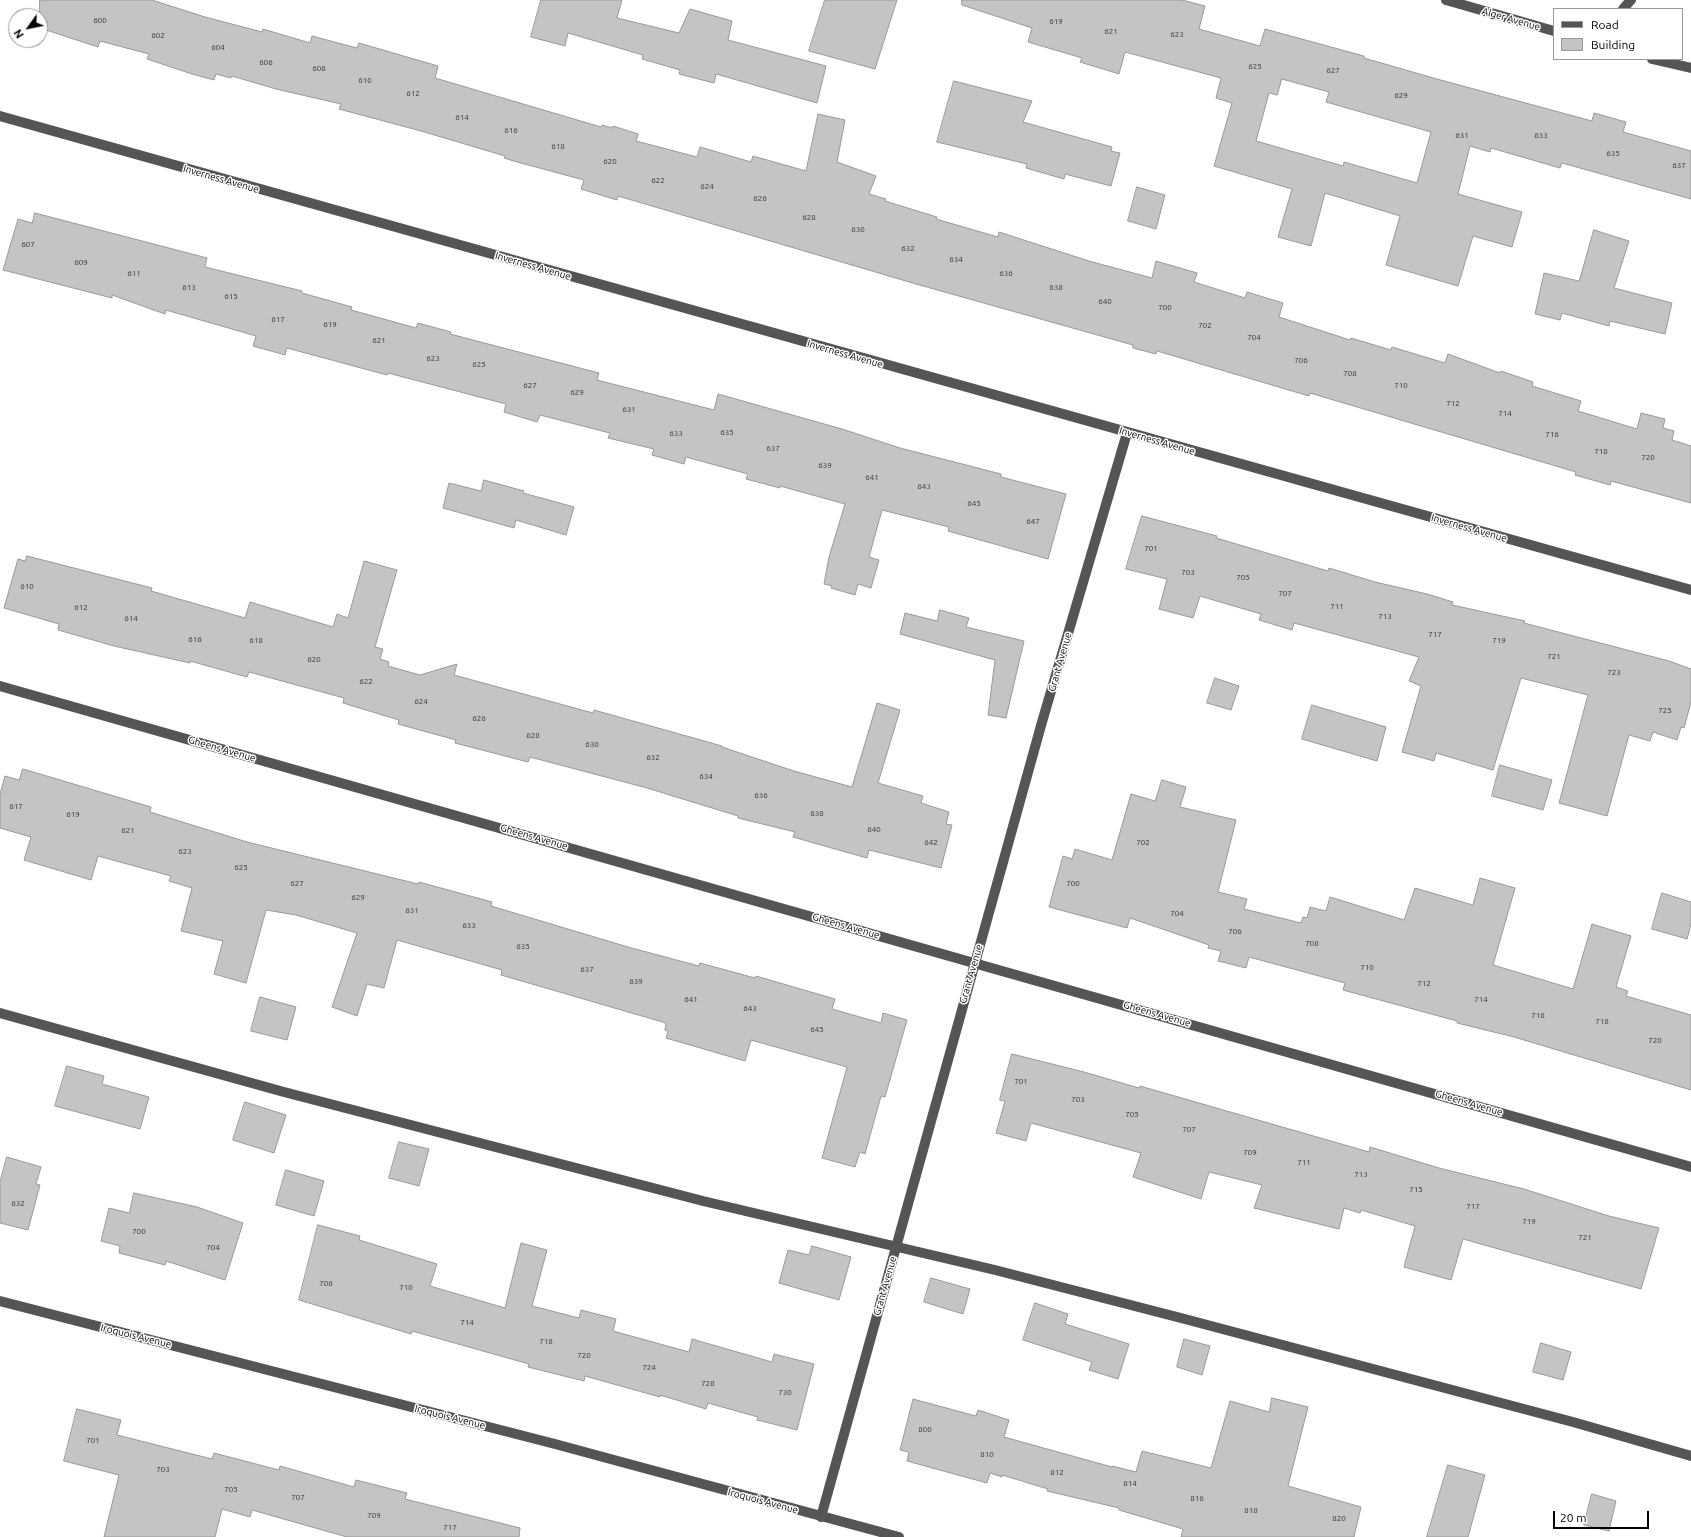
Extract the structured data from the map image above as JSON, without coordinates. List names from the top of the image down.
{
  "streets": {
    "street": [
      "Alger Avenue",
      "Inverness Avenue",
      "Grant Avenue",
      "Gheens Avenue",
      "Iroquois Avenue"
    ]
  },
  "crossings": [
    ["Inverness Avenue", "Grant Avenue"],
    ["Grant Avenue", "Gheens Avenue"],
    ["Grant Avenue", "Iroquois Avenue"]
  ],
  "house_numbers": [
    "600",
    "619",
    "621",
    "623",
    "602",
    "604",
    "606",
    "625",
    "608",
    "627",
    "610",
    "612",
    "629",
    "614",
    "616",
    "631",
    "633",
    "618",
    "635",
    "620",
    "637",
    "622",
    "624",
    "626",
    "628",
    "630",
    "607",
    "632",
    "634",
    "609",
    "611",
    "636",
    "613",
    "638",
    "615",
    "640",
    "700",
    "617",
    "619",
    "702",
    "704",
    "621",
    "623",
    "706",
    "625",
    "708",
    "627",
    "710",
    "629",
    "712",
    "631",
    "714",
    "635",
    "633",
    "716",
    "637",
    "718",
    "720",
    "639",
    "641",
    "643",
    "645",
    "647",
    "701",
    "703",
    "705",
    "610",
    "707",
    "711",
    "612",
    "713",
    "614",
    "717",
    "616",
    "618",
    "719",
    "721",
    "620",
    "723",
    "622",
    "624",
    "725",
    "626",
    "628",
    "630",
    "632",
    "634",
    "636",
    "617",
    "638",
    "619",
    "640",
    "621",
    "642",
    "702",
    "623",
    "625",
    "627",
    "700",
    "629",
    "631",
    "704",
    "633",
    "706",
    "708",
    "635",
    "710",
    "637",
    "639",
    "712",
    "641",
    "714",
    "643",
    "716",
    "718",
    "645",
    "720",
    "701",
    "703",
    "705",
    "707",
    "709",
    "711",
    "713",
    "715",
    "632",
    "717",
    "719",
    "700",
    "721",
    "704",
    "706",
    "710",
    "714",
    "718",
    "720",
    "724",
    "728",
    "730",
    "800",
    "701",
    "810",
    "703",
    "812",
    "814",
    "705",
    "707",
    "816",
    "818",
    "709",
    "820",
    "717"
  ],
  "legend": ["Road", "Building"],
  "scale_bar": "20 m",
  "north": "bottom left"
}
